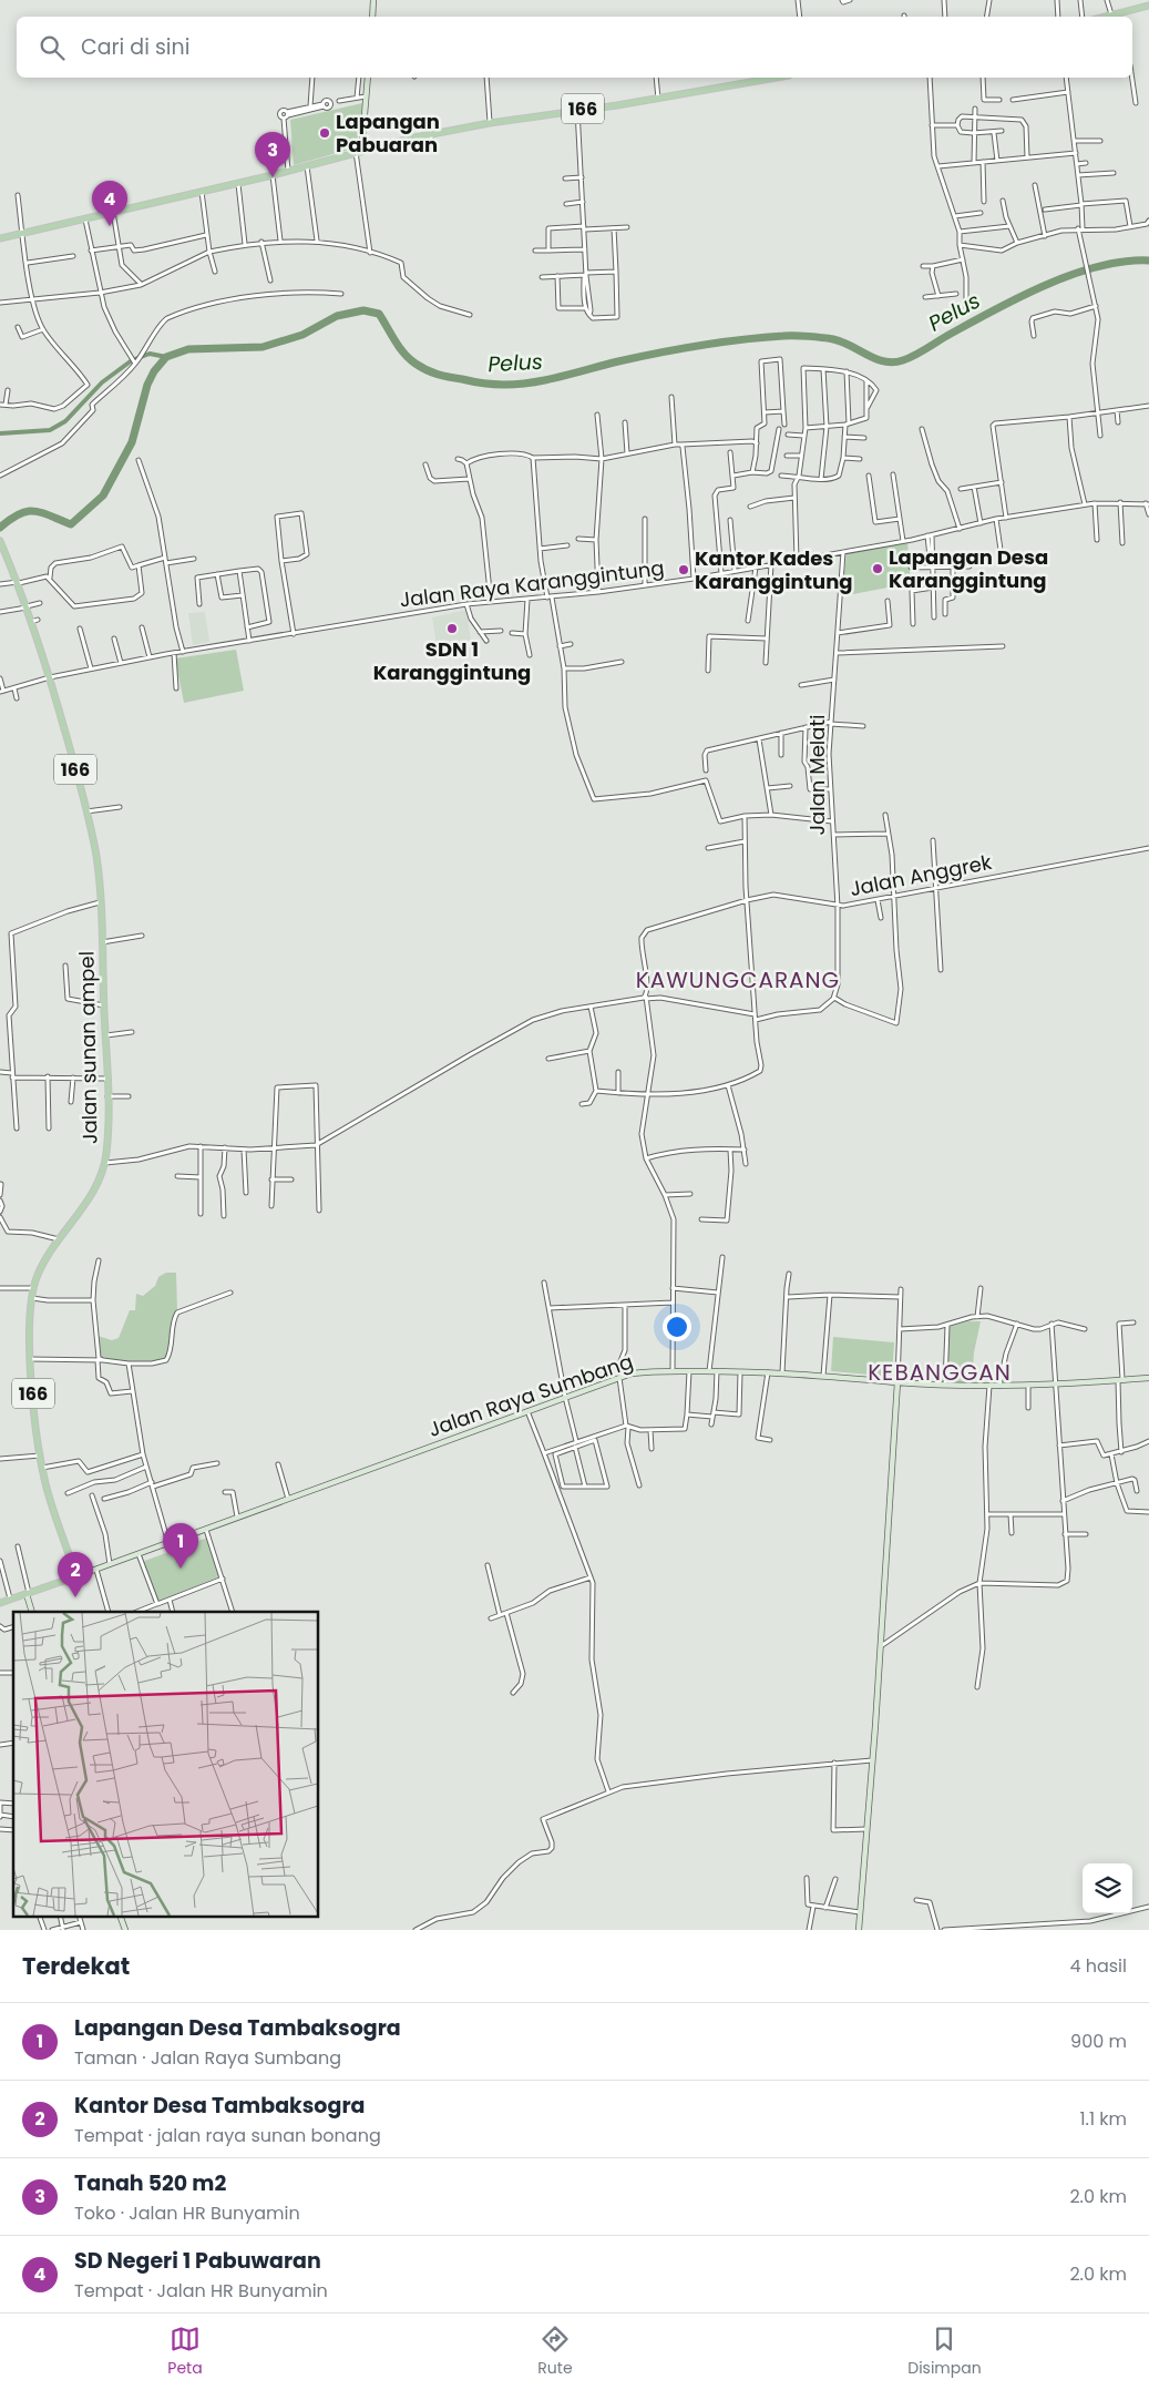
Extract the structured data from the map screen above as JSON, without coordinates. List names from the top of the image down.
{
  "streets": {
    "main road": ["166", "Jalan sunan ampel"],
    "street": [
      "Jalan Raya Karanggintung",
      "Jalan Melati",
      "Jalan Anggrek",
      "Jalan Raya Sumbang"
    ]
  },
  "crossings": [
    ["Jalan Raya Karanggintung", "Jalan Melati"],
    ["Jalan Raya Karanggintung", "Jalan sunan ampel"],
    ["Jalan Melati", "Jalan Anggrek"],
    ["Jalan sunan ampel", "Jalan Raya Sumbang"]
  ],
  "districts": ["KAWUNGCARANG", "KEBANGGAN"],
  "water": ["Pelus"],
  "places": [
    "Lapangan Pabuaran",
    "Lapangan Desa Karanggintung",
    "Kantor Kades Karanggintung",
    "SDN 1 Karanggintung"
  ],
  "page": {
    "search": "Cari di sini",
    "pins": [
      "3",
      "4",
      "1",
      "2"
    ],
    "heading": ["Terdekat", "4 hasil"],
    "list": [
      {
        "mark": "1",
        "name": "Lapangan Desa Tambaksogra",
        "note": "Taman · Jalan Raya Sumbang",
        "value": "900 m"
      },
      {
        "mark": "2",
        "name": "Kantor Desa Tambaksogra",
        "note": "Tempat · jalan raya sunan bonang",
        "value": "1.1 km"
      },
      {
        "mark": "3",
        "name": "Tanah 520 m2",
        "note": "Toko · Jalan HR Bunyamin",
        "value": "2.0 km"
      },
      {
        "mark": "4",
        "name": "SD Negeri 1 Pabuwaran",
        "note": "Tempat · Jalan HR Bunyamin",
        "value": "2.0 km"
      }
    ],
    "nav": ["Peta", "Rute", "Disimpan"]
  }
}
